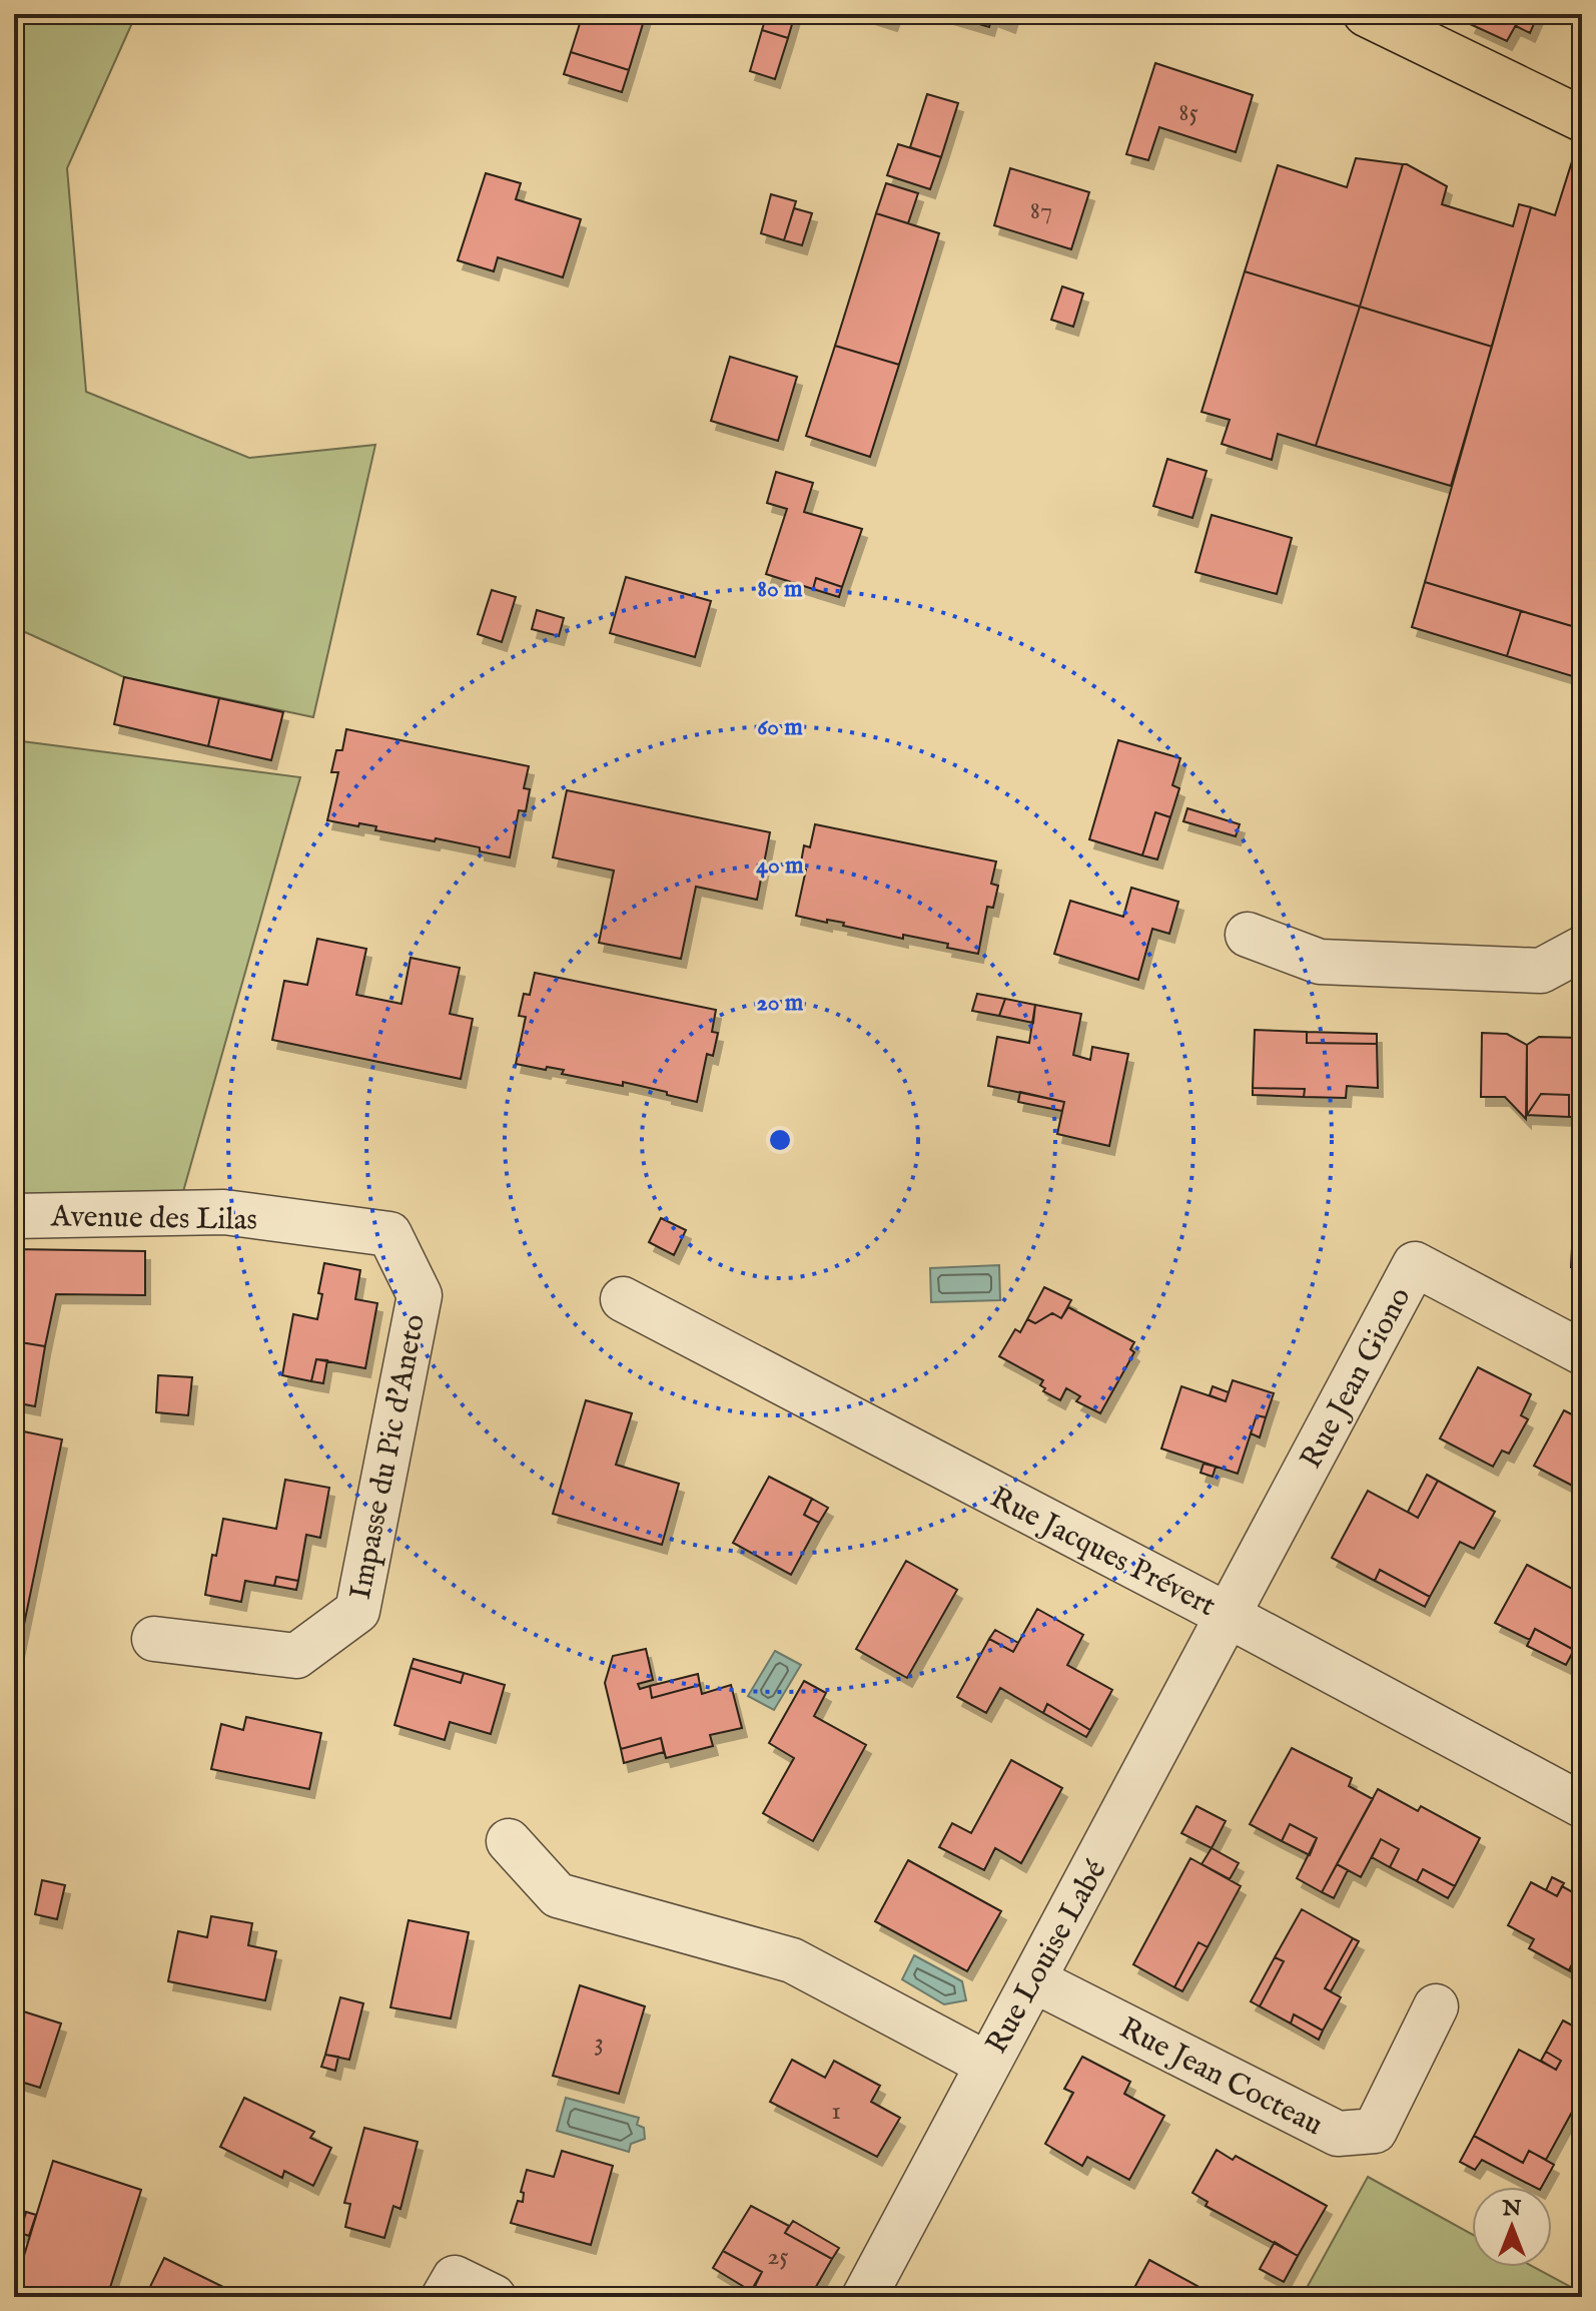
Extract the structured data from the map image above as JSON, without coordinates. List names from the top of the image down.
{
  "streets": {
    "street": [
      "Avenue des Lilas",
      "Rue Jean Giono",
      "Impasse du Pic d'Aneto",
      "Rue Jacques Prévert",
      "Rue Louise Labé",
      "Rue Jean Cocteau"
    ]
  },
  "crossings": [
    ["Avenue des Lilas", "Impasse du Pic d'Aneto"],
    ["Rue Jean Giono", "Rue Jacques Prévert"],
    ["Rue Jean Giono", "Rue Louise Labé"],
    ["Rue Jacques Prévert", "Rue Louise Labé"],
    ["Rue Louise Labé", "Rue Jean Cocteau"]
  ],
  "house_numbers": [
    "85",
    "87",
    "3",
    "1",
    "25"
  ],
  "north": "top",
  "rings": [
    "80 m",
    "60 m",
    "40 m",
    "20 m"
  ]
}
